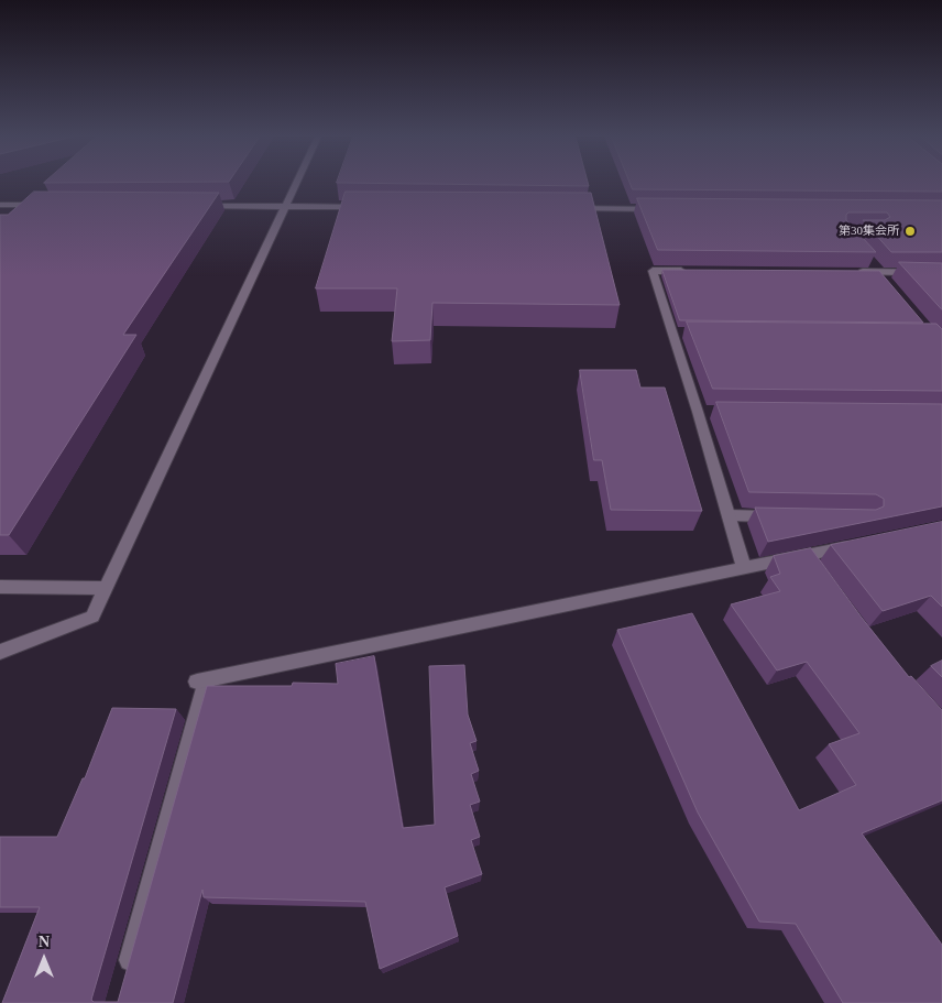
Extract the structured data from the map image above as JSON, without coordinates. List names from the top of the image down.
{
  "places": ["第30集会所"],
  "north": "top"
}
